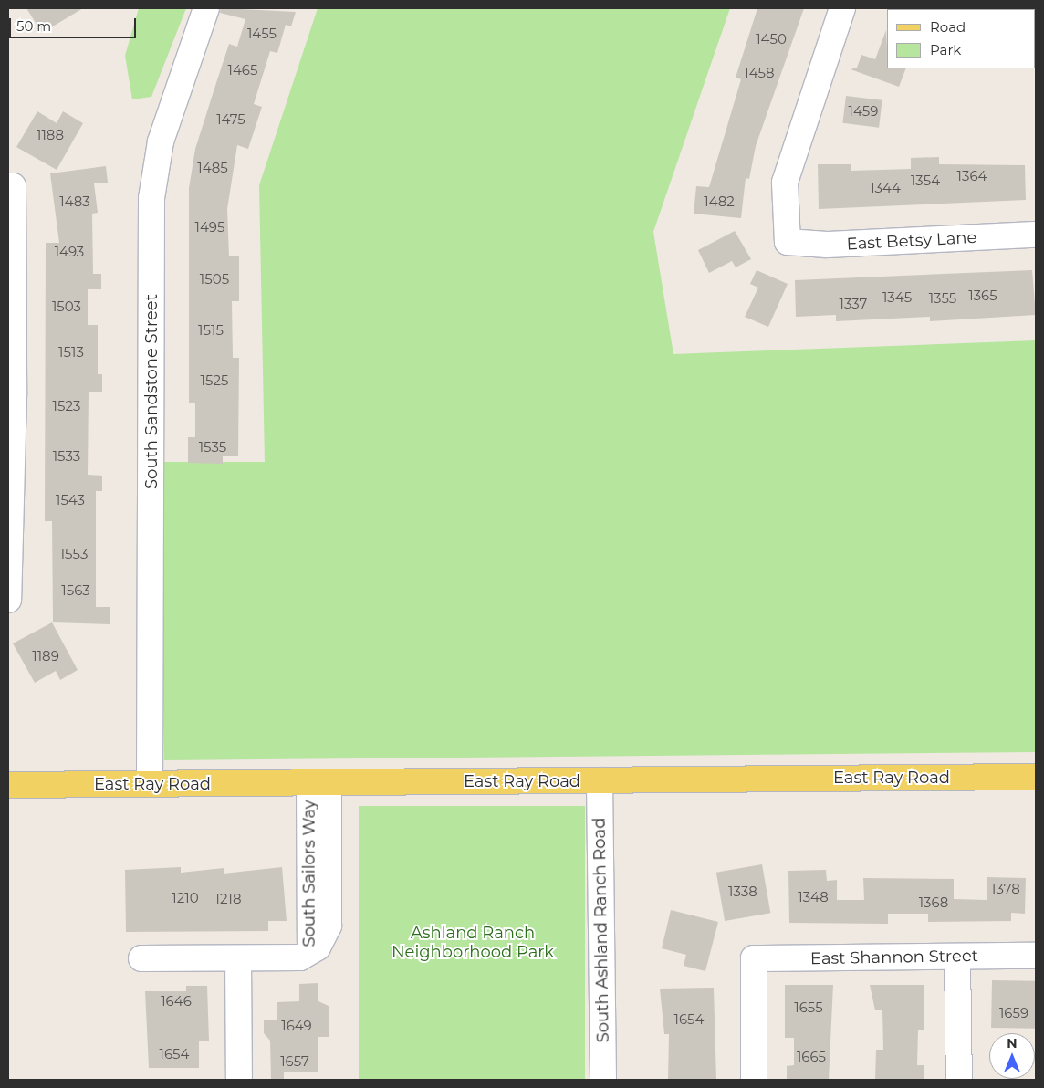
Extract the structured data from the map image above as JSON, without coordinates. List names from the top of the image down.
{
  "streets": {
    "main road": ["East Ray Road"],
    "street": [
      "East Betsy Lane",
      "South Sandstone Street",
      "South Sailors Way",
      "South Ashland Ranch Road",
      "East Shannon Street"
    ]
  },
  "crossings": [
    ["South Sandstone Street", "East Ray Road"],
    ["East Ray Road", "South Sailors Way"],
    ["East Ray Road", "South Ashland Ranch Road"]
  ],
  "parks": ["Ashland Ranch Neighborhood Park"],
  "house_numbers": [
    "1455",
    "1450",
    "1465",
    "1458",
    "1459",
    "1475",
    "1188",
    "1485",
    "1364",
    "1354",
    "1344",
    "1483",
    "1482",
    "1495",
    "1493",
    "1505",
    "1365",
    "1345",
    "1355",
    "1337",
    "1503",
    "1515",
    "1513",
    "1525",
    "1523",
    "1535",
    "1533",
    "1543",
    "1553",
    "1563",
    "1189",
    "1378",
    "1338",
    "1348",
    "1210",
    "1218",
    "1368",
    "1646",
    "1655",
    "1659",
    "1654",
    "1649",
    "1654",
    "1665",
    "1657"
  ],
  "legend": ["Road", "Park"],
  "scale_bar": "50 m",
  "north": "top"
}
